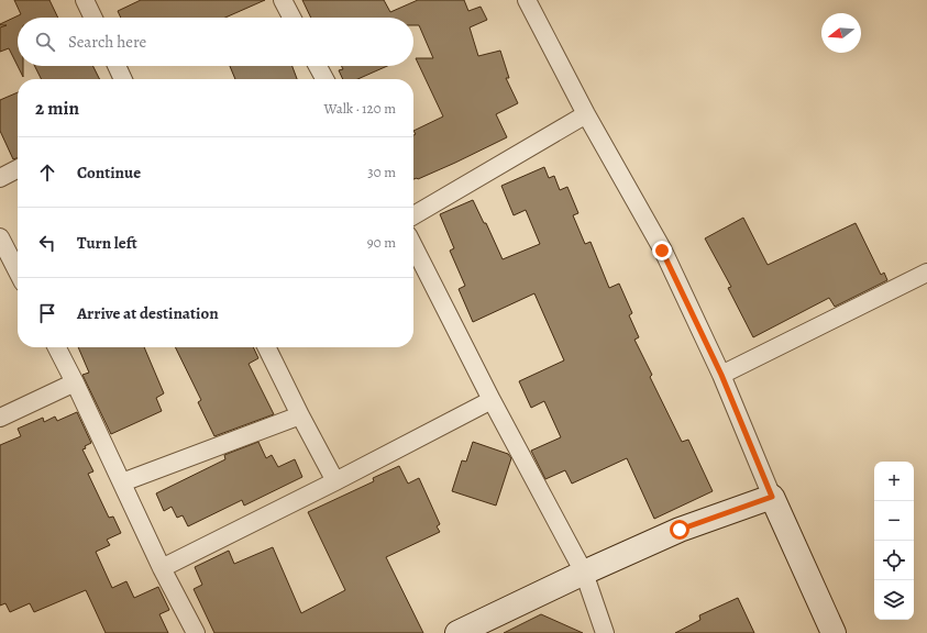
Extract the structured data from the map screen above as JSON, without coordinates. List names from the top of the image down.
{
  "north": "left",
  "page": {
    "search": "Search here",
    "heading": ["2 min", "Walk · 120 m"],
    "list": [
      ["Continue", "30 m"],
      ["Turn left", "90 m"],
      "Arrive at destination"
    ],
    "map_buttons": ["+", "−"]
  }
}
